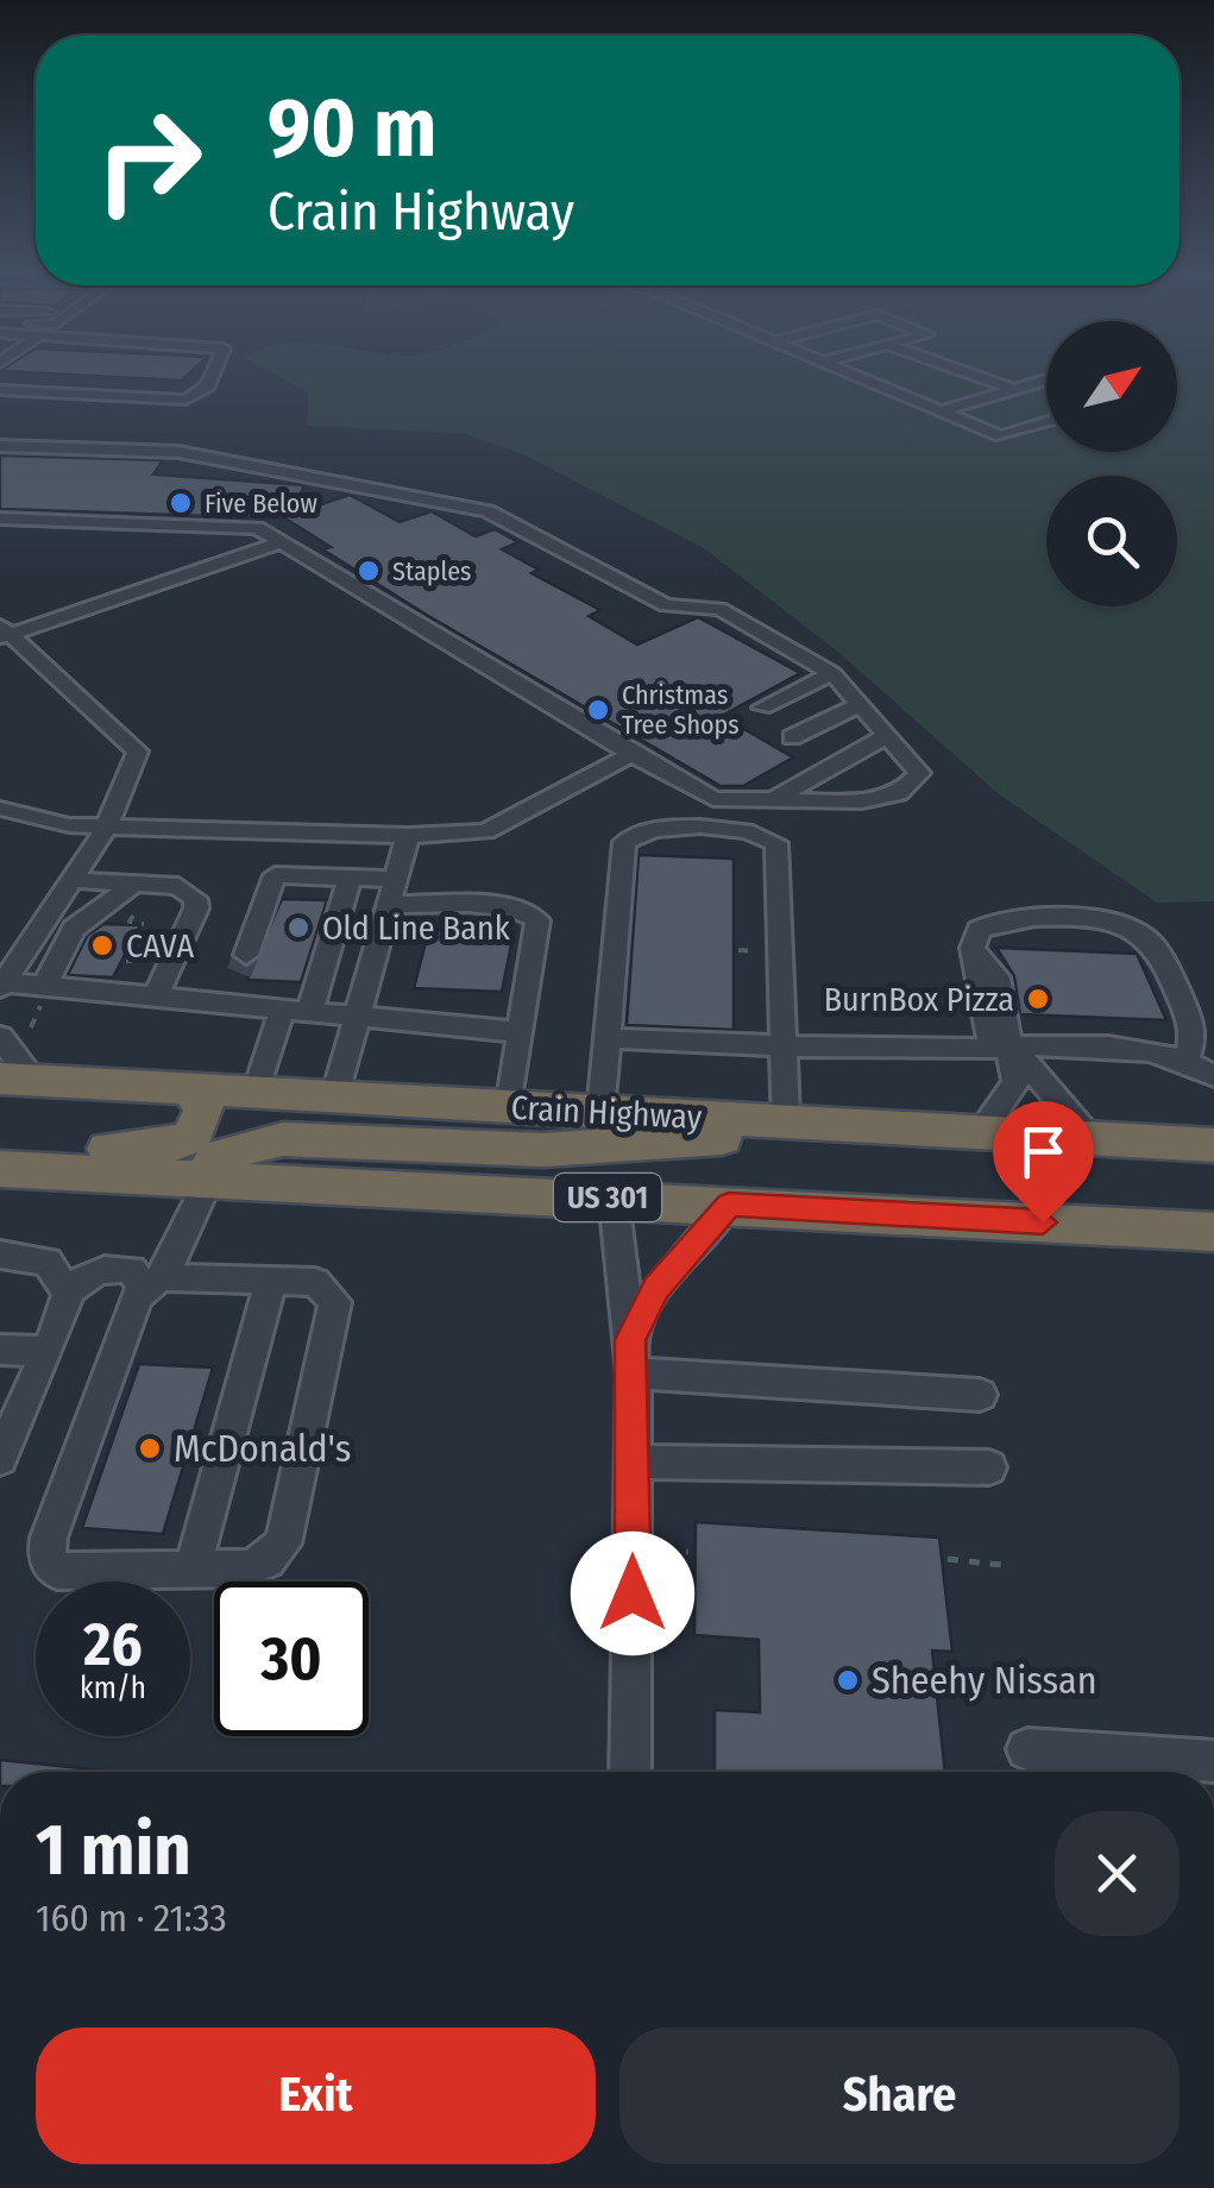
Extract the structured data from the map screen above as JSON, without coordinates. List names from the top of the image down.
{
  "streets": {
    "highway": ["Crain Highway", "US 301"]
  },
  "places": [
    "Five Below",
    "Staples",
    "Christmas Tree Shops",
    "Old Line Bank",
    "CAVA",
    "BurnBox Pizza",
    "McDonald's",
    "Sheehy Nissan"
  ],
  "north": "top right",
  "page": {
    "turn": ["90 m", "Crain Highway"],
    "speed": "26 km/h",
    "limit": "30",
    "heading": ["1 min", "160 m · 21:33"],
    "buttons": ["Exit", "Share"]
  }
}
